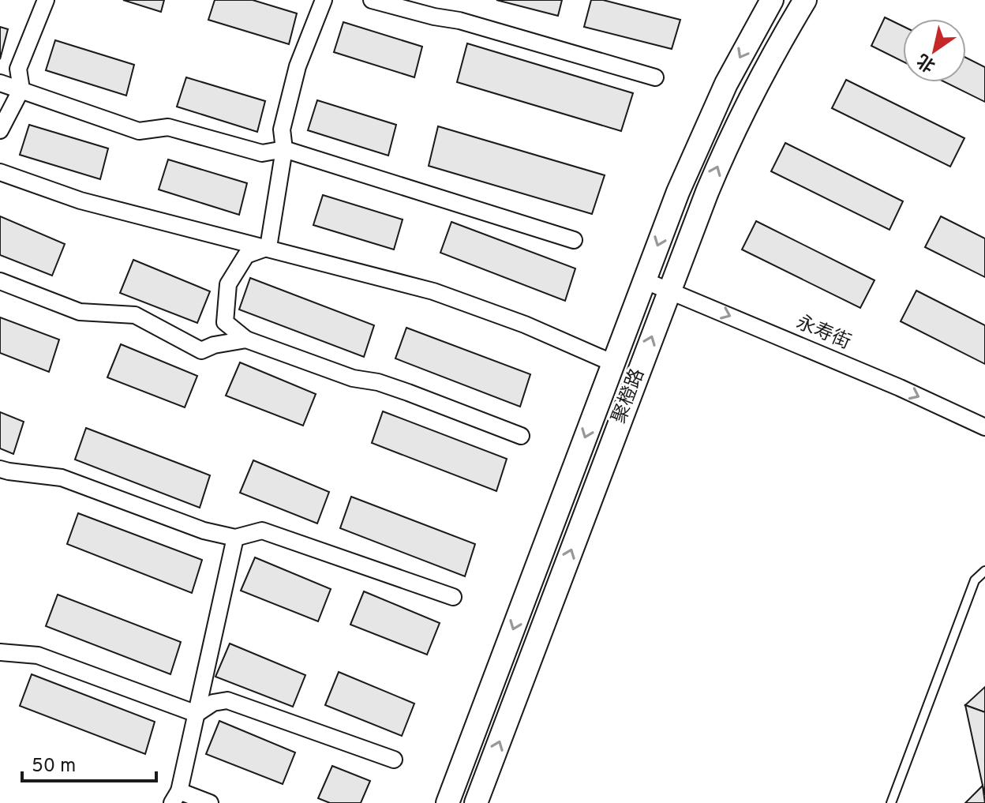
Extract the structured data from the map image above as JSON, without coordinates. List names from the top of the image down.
{
  "streets": {
    "street": ["永寿街", "聚橙路"]
  },
  "crossings": [
    ["永寿街", "聚橙路"]
  ],
  "one_way": ["永寿街"],
  "scale_bar": "50 m",
  "north": "bottom left"
}
